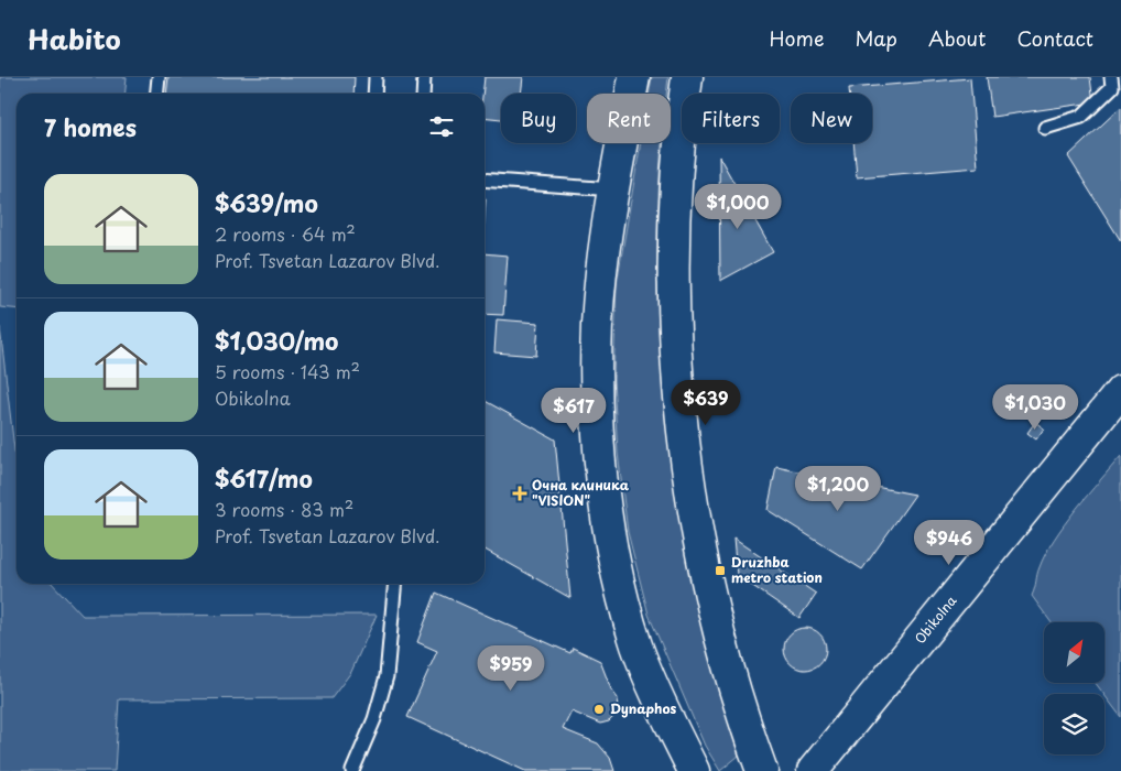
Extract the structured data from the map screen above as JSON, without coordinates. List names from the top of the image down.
{
  "streets": {
    "main road": ["Obikolna"]
  },
  "places": {
    "health": ["Очна клиника \"VISION\""],
    "transit": ["Druzhba metro station"],
    "other": ["Dynaphos"]
  },
  "north": "top right",
  "page": {
    "header": "Habito",
    "nav": [
      "Home",
      "Map",
      "About",
      "Contact"
    ],
    "chip": [
      "Buy",
      "Rent",
      "Filters",
      "New"
    ],
    "heading": "7 homes",
    "list": [
      {
        "name": "$639/mo",
        "note": "2 rooms · 64 m² · Prof. Tsvetan Lazarov Blvd."
      },
      {
        "name": "$1,030/mo",
        "note": "5 rooms · 143 m² · Obikolna"
      },
      {
        "name": "$617/mo",
        "note": "3 rooms · 83 m² · Prof. Tsvetan Lazarov Blvd."
      }
    ],
    "price": [
      "$1,000",
      "$639",
      "$1,030",
      "$617",
      "$1,200",
      "$946",
      "$959"
    ]
  }
}
